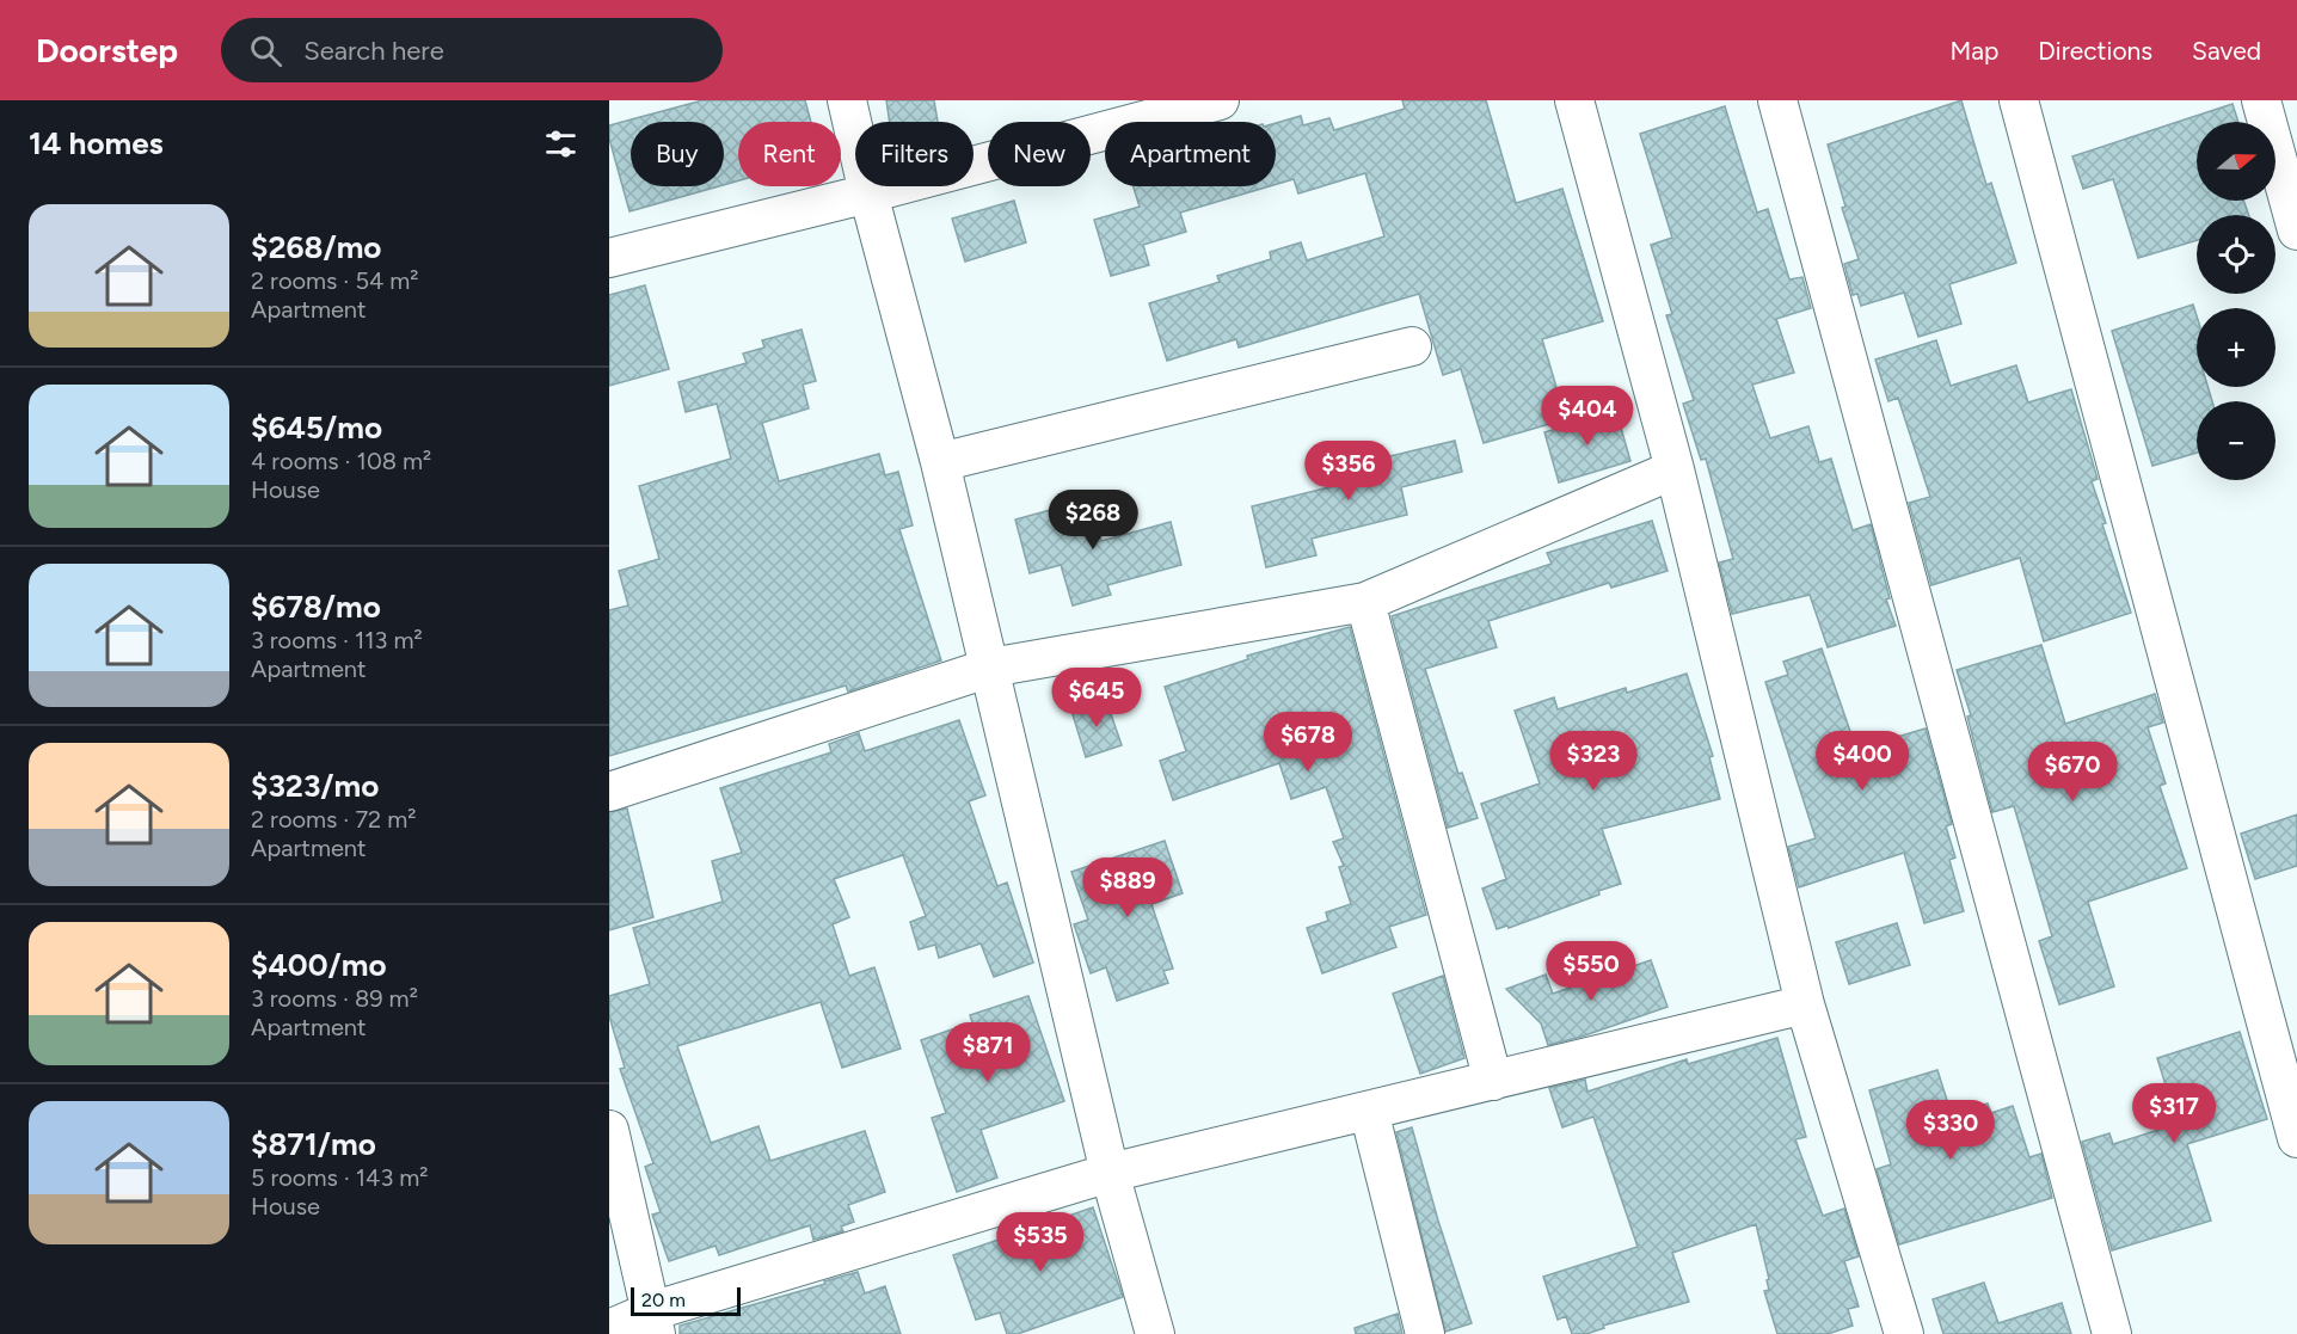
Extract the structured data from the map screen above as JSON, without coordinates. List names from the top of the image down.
{
  "scale_bar": "20 m",
  "north": "right",
  "page": {
    "header": "Doorstep",
    "search": "Search here",
    "nav": ["Map", "Directions", "Saved"],
    "heading": "14 homes",
    "map_buttons": ["+", "−"],
    "chip": [
      "Buy",
      "Rent",
      "Filters",
      "New",
      "Apartment"
    ],
    "list": [
      {
        "name": "$268/mo",
        "note": "2 rooms · 54 m² · Apartment"
      },
      {
        "name": "$645/mo",
        "note": "4 rooms · 108 m² · House"
      },
      {
        "name": "$678/mo",
        "note": "3 rooms · 113 m² · Apartment"
      },
      {
        "name": "$323/mo",
        "note": "2 rooms · 72 m² · Apartment"
      },
      {
        "name": "$400/mo",
        "note": "3 rooms · 89 m² · Apartment"
      },
      {
        "name": "$871/mo",
        "note": "5 rooms · 143 m² · House"
      }
    ],
    "price": [
      "$404",
      "$356",
      "$268",
      "$645",
      "$678",
      "$323",
      "$400",
      "$670",
      "$889",
      "$550",
      "$871",
      "$317",
      "$330",
      "$535"
    ],
    "scale": "20 m"
  }
}
